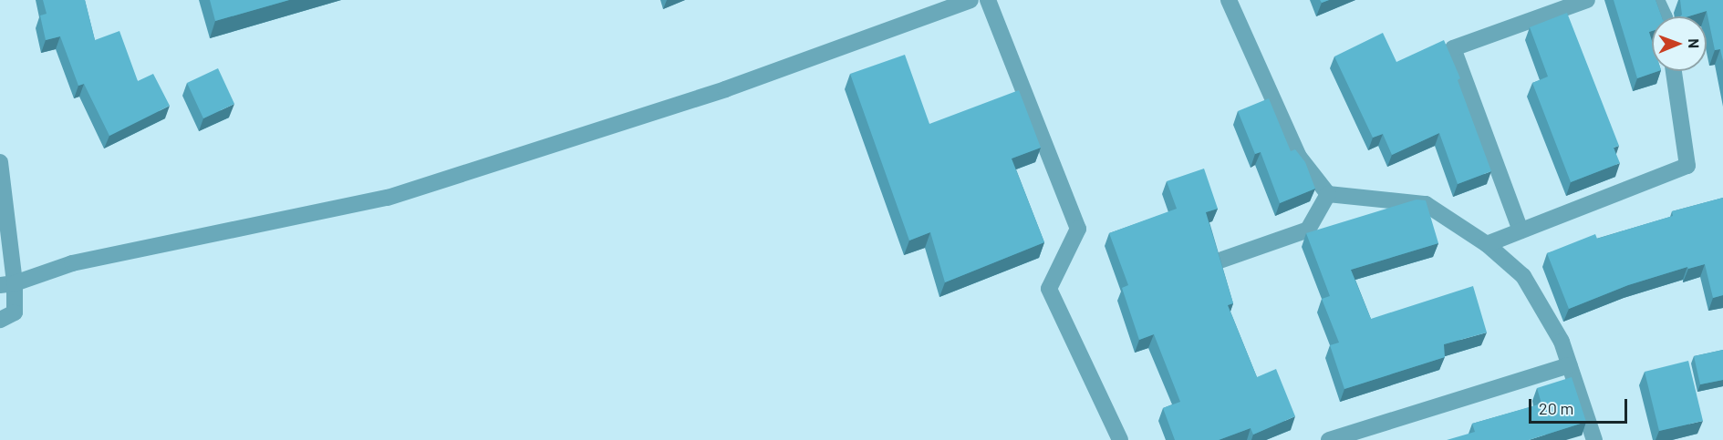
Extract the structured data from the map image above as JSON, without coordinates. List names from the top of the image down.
{
  "scale_bar": "20 m",
  "north": "right"
}
